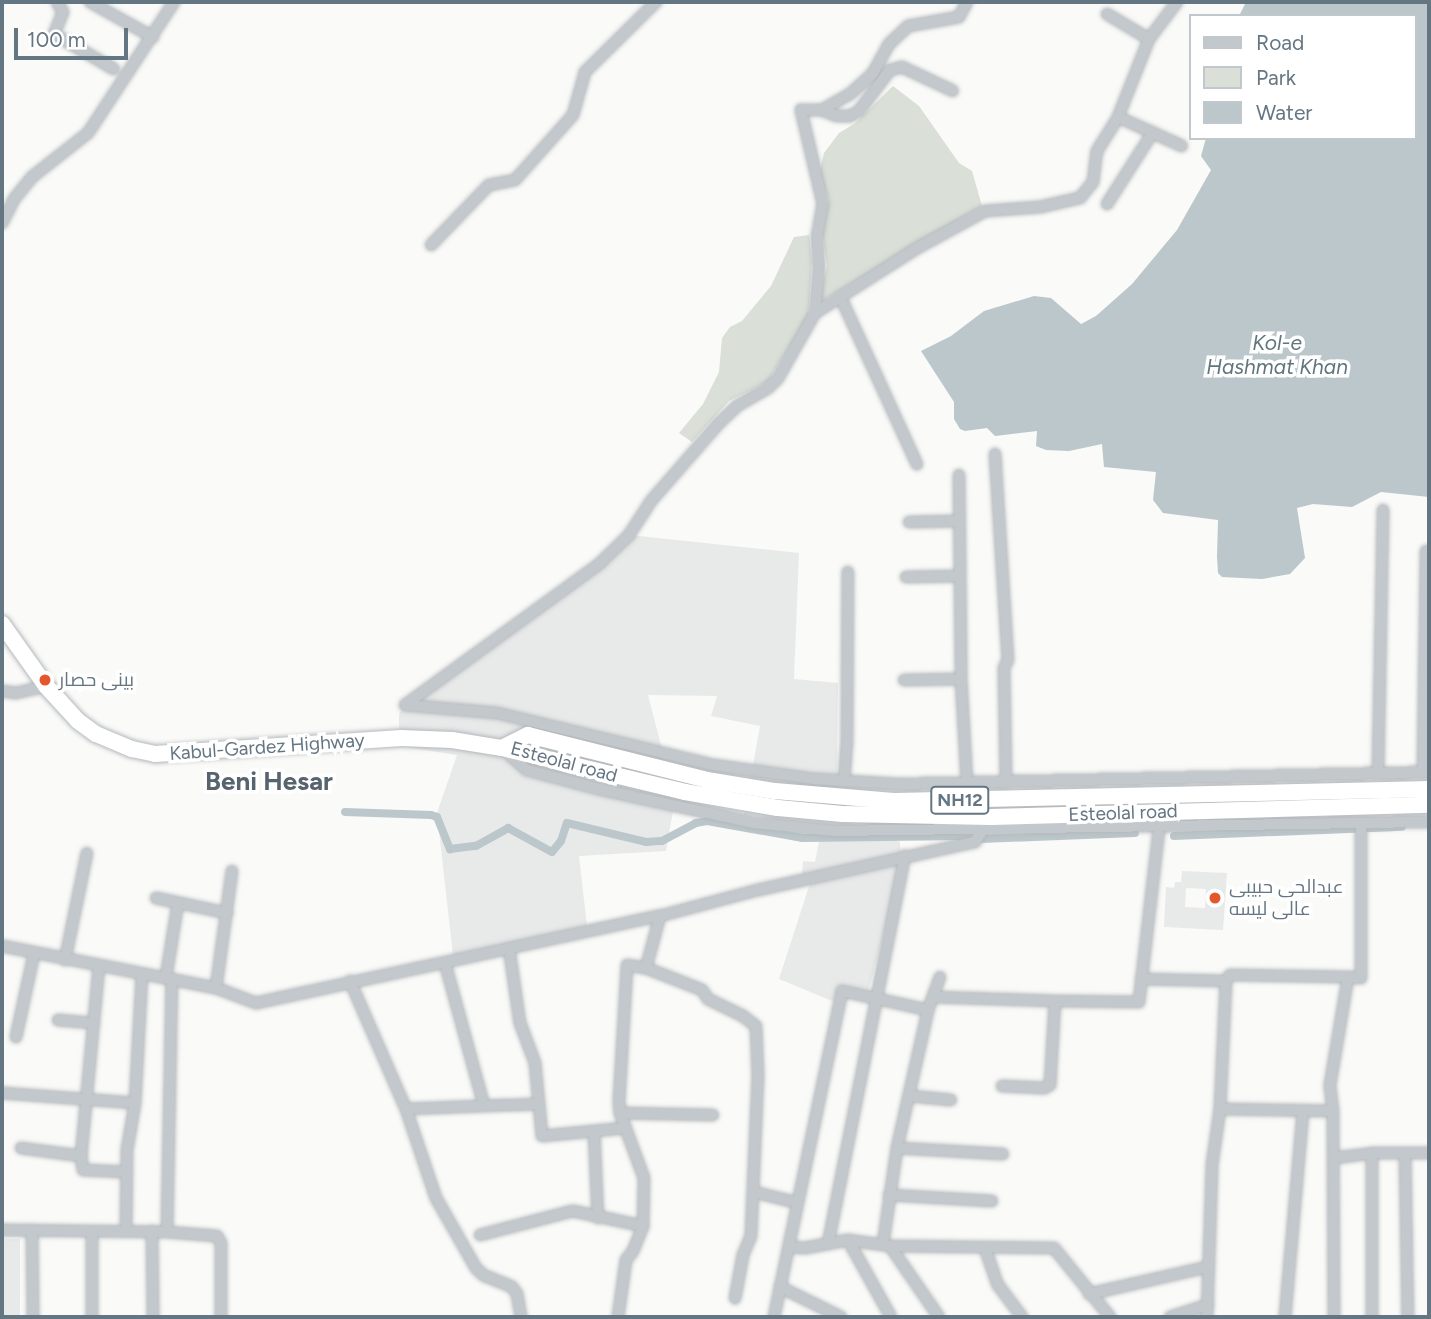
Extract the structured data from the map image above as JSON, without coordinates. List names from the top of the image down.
{
  "streets": {
    "highway": ["Kabul-Gardez Highway", "Esteolal road", "NH12"]
  },
  "crossings": [
    ["Kabul-Gardez Highway", "Esteolal road"]
  ],
  "districts": ["Beni Hesar"],
  "water": ["Kol-e Hashmat Khan"],
  "places": ["بینی حصار", "عبدالحی حبیبی عالی لیسه"],
  "legend": ["Road", "Park", "Water"],
  "scale_bar": "100 m"
}
